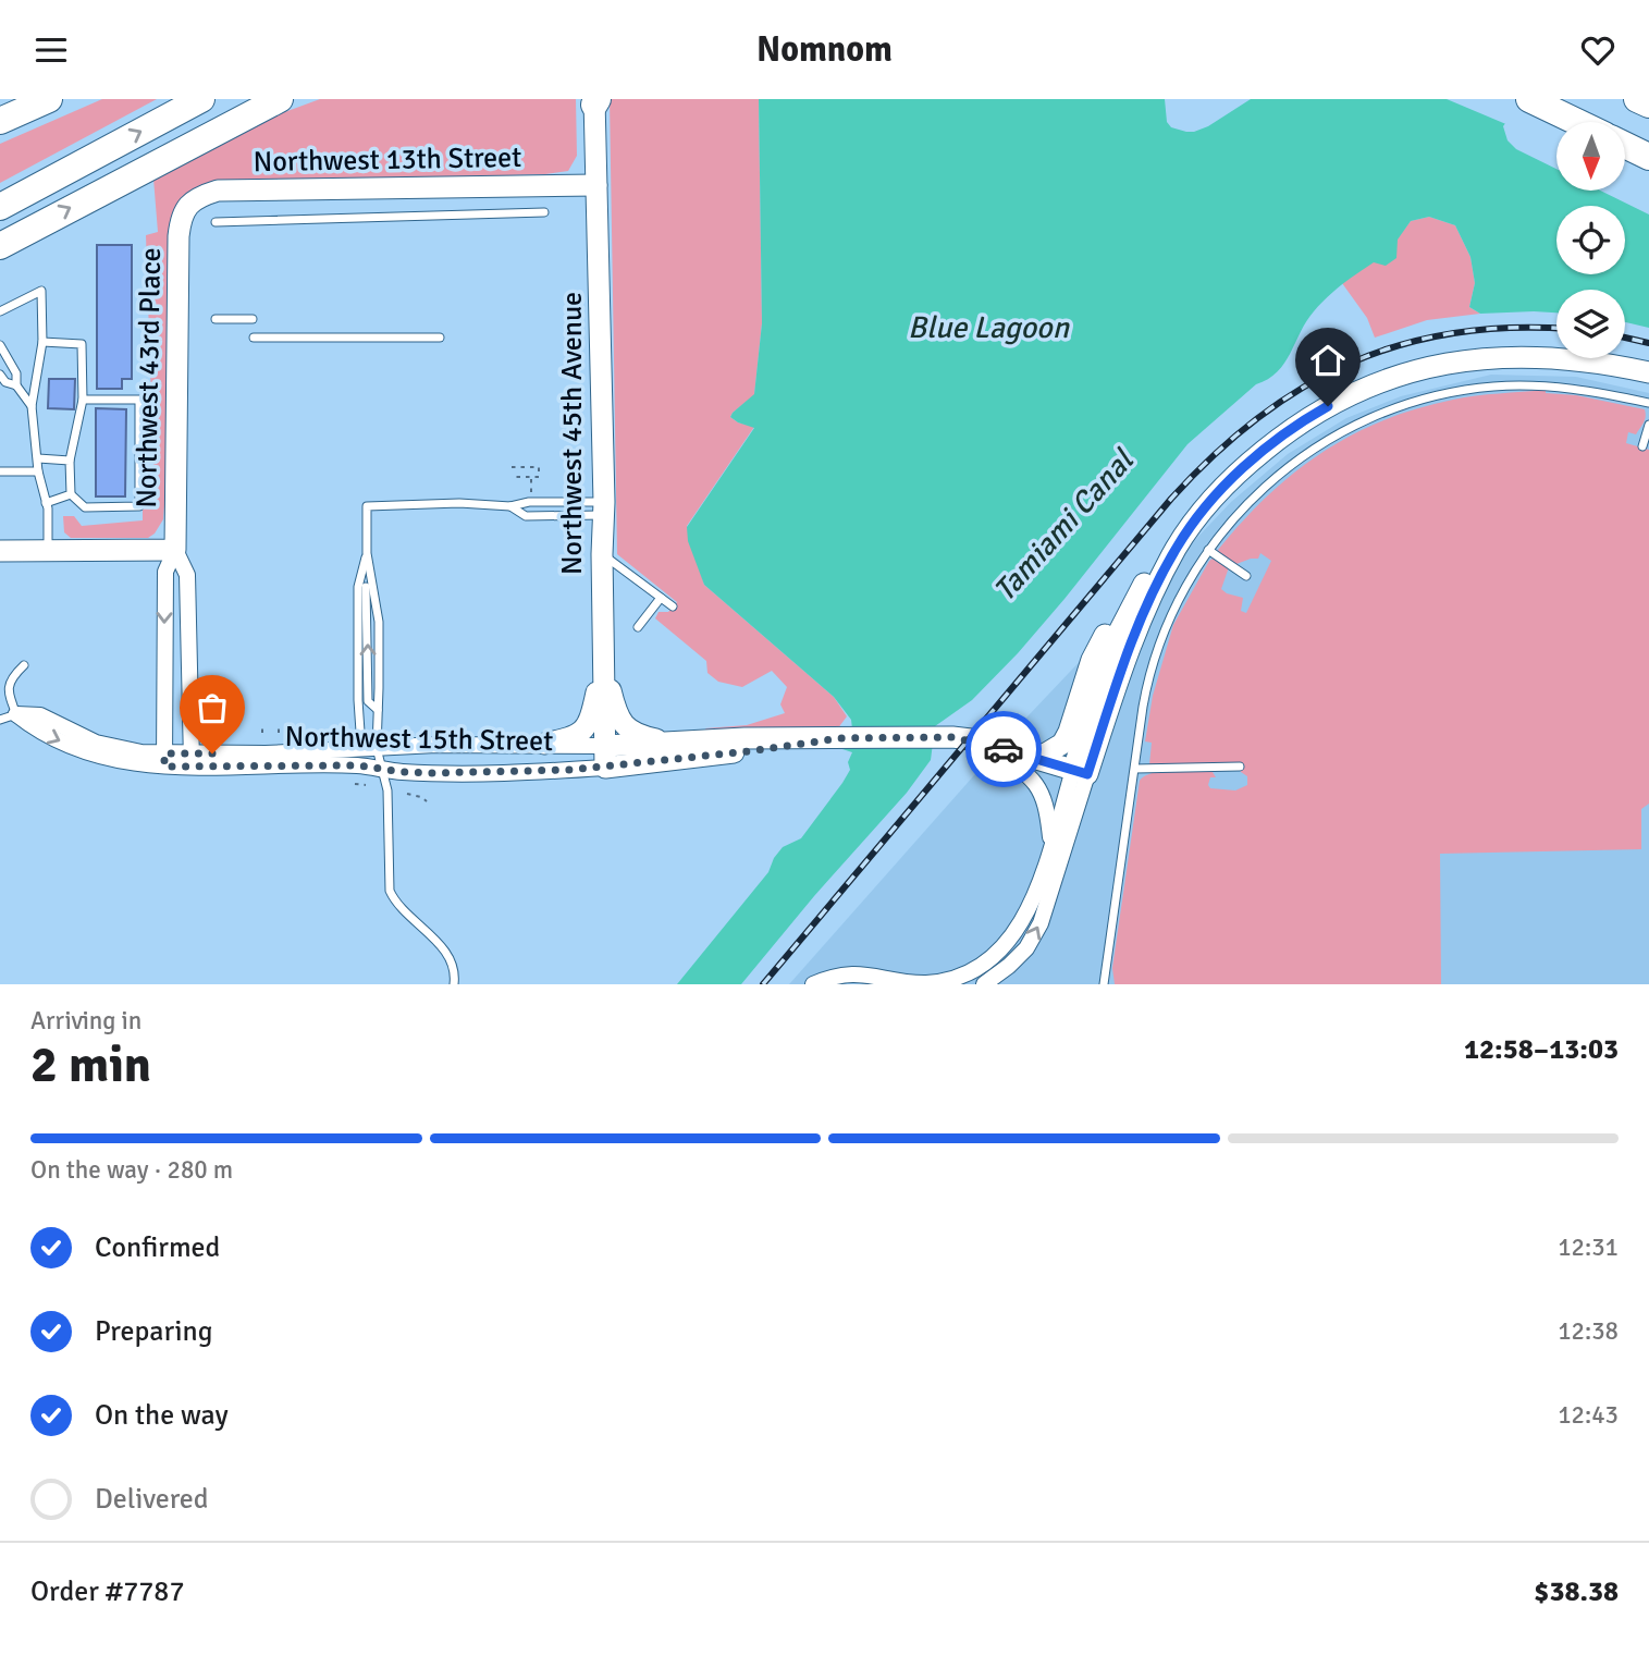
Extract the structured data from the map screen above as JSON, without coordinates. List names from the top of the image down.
{
  "streets": {
    "street": [
      "Northwest 13th Street",
      "Northwest 43rd Place",
      "Northwest 45th Avenue",
      "Northwest 15th Street"
    ]
  },
  "crossings": [
    ["Northwest 13th Street", "Northwest 43rd Place"],
    ["Northwest 13th Street", "Northwest 45th Avenue"],
    ["Northwest 43rd Place", "Northwest 15th Street"],
    ["Northwest 45th Avenue", "Northwest 15th Street"]
  ],
  "water": ["Blue Lagoon", "Tamiami Canal"],
  "north": "bottom",
  "page": {
    "header": "Nomnom",
    "heading": ["2 min", "Arriving in", "12:58–13:03"],
    "panel": ["Order #7787", "$38.38"],
    "bar": "On the way · 280 m",
    "list": [
      ["Confirmed", "12:31"],
      ["Preparing", "12:38"],
      ["On the way", "12:43"],
      "Delivered"
    ]
  }
}
